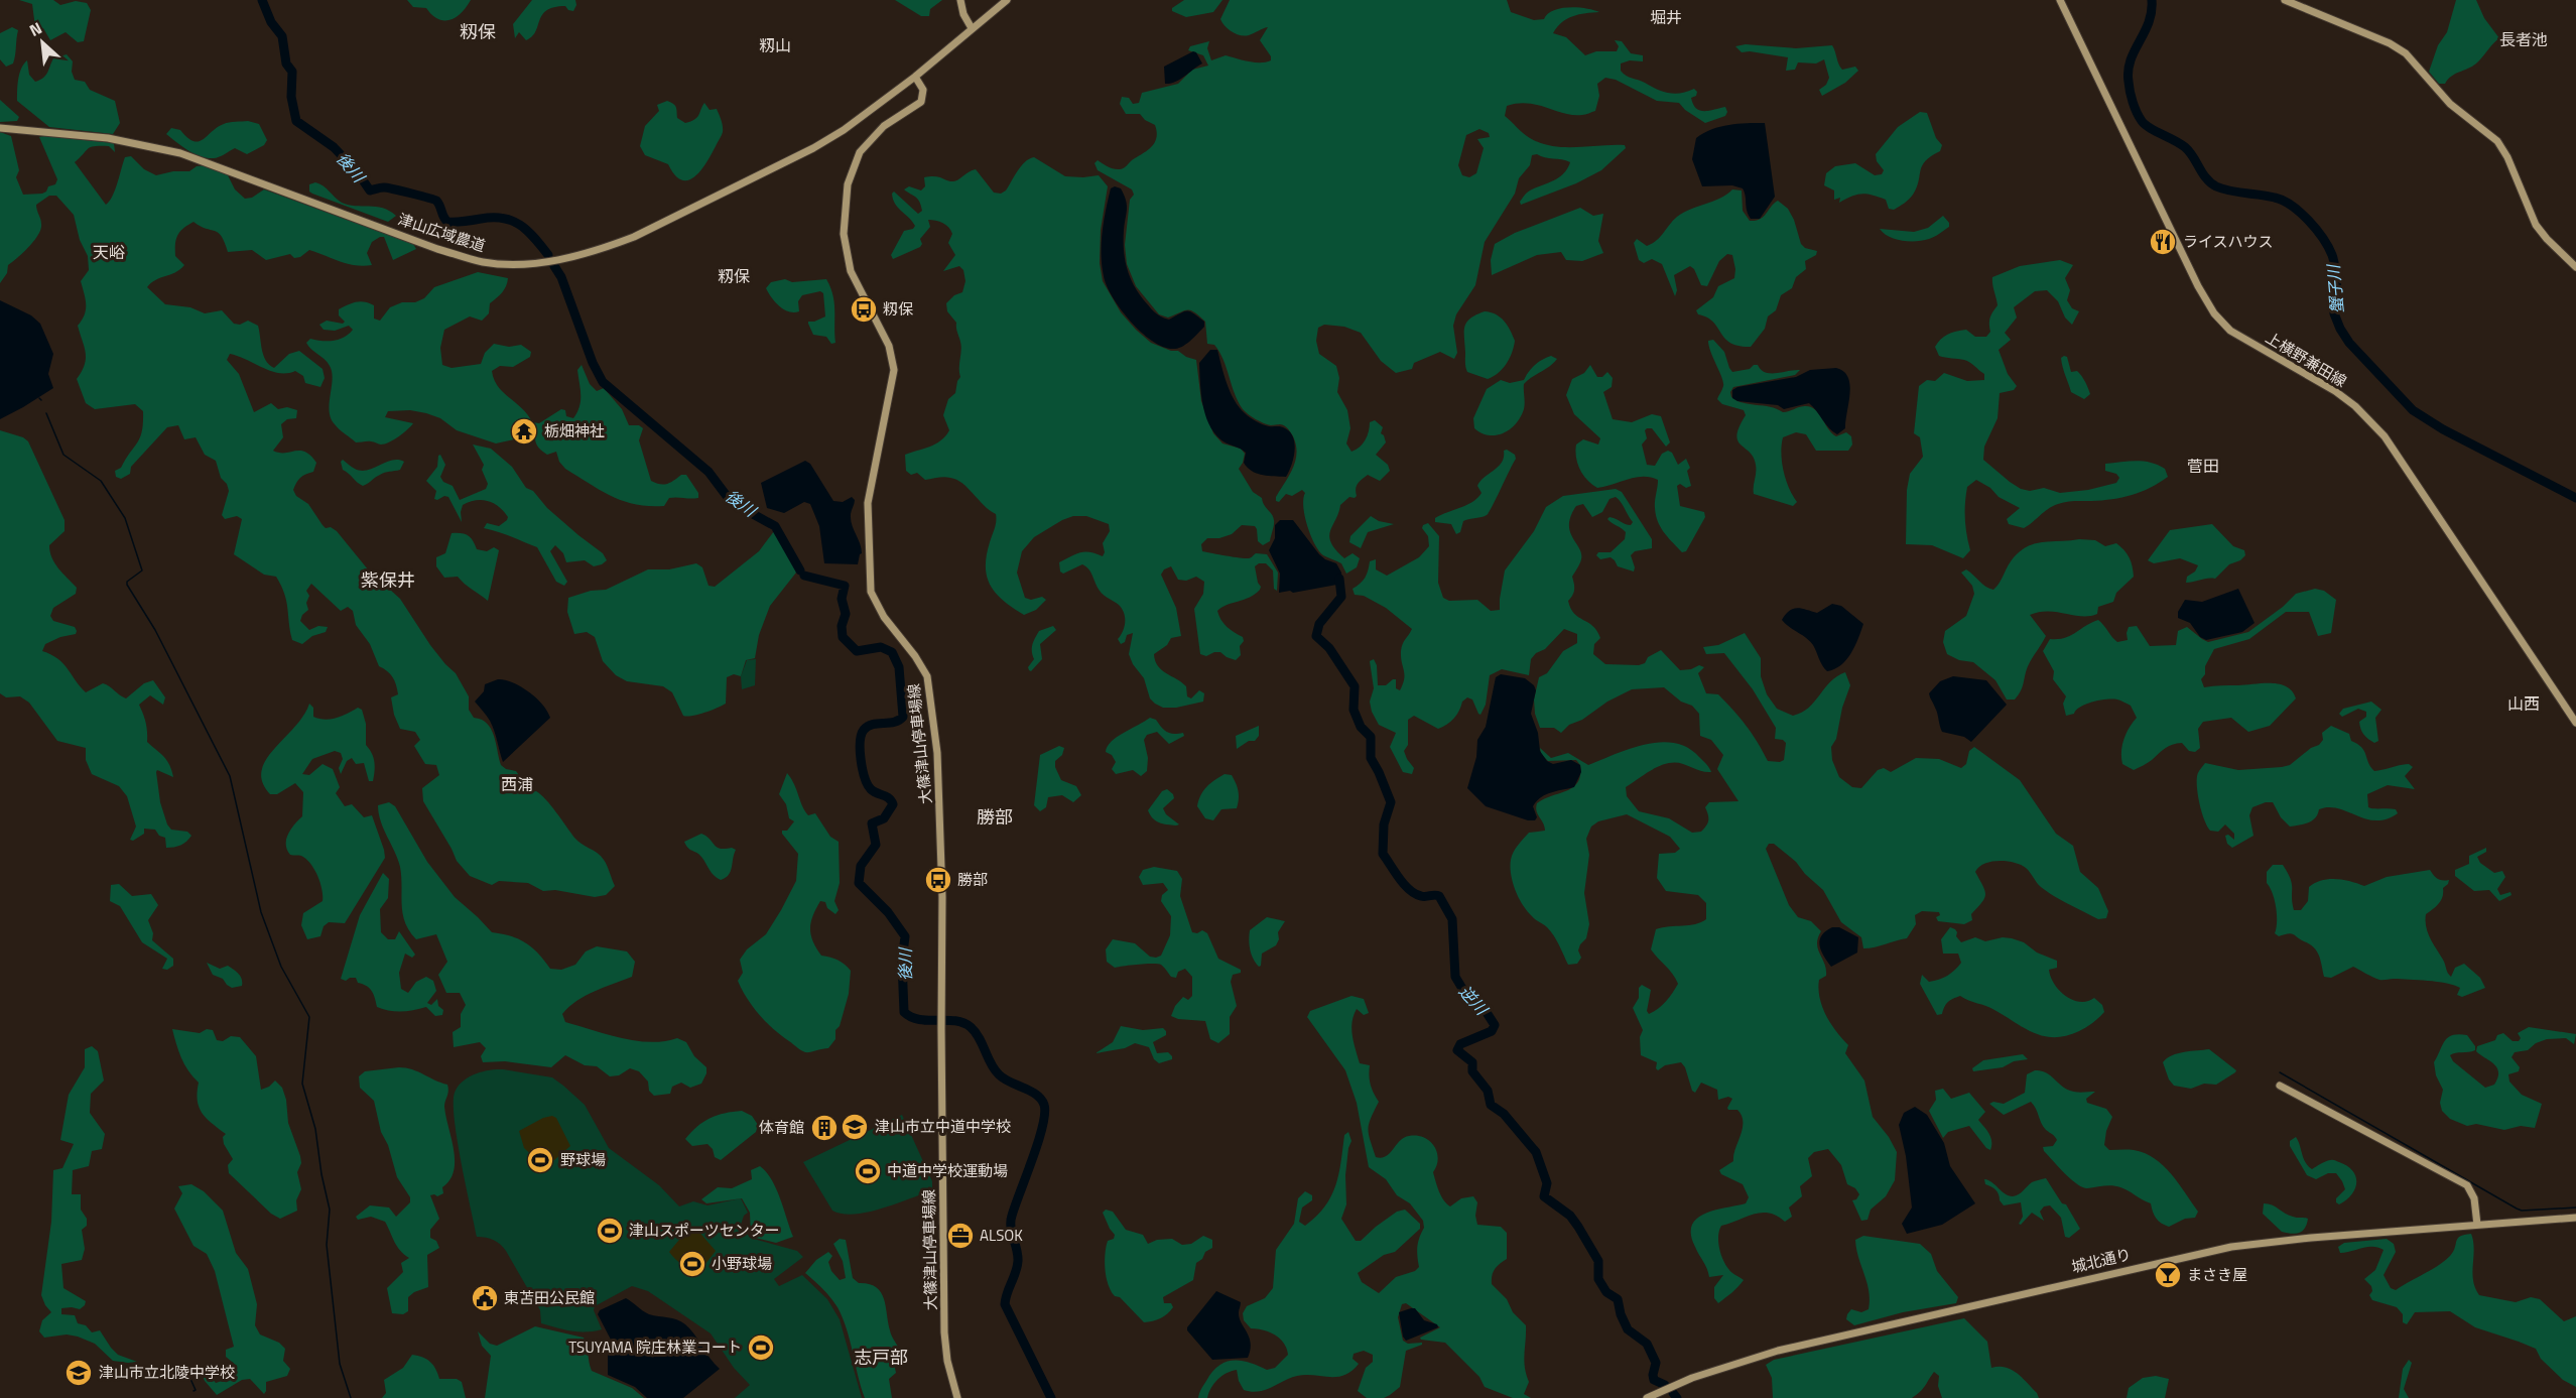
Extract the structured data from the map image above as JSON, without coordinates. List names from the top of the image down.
{
  "streets": {
    "main road": [
      "津山広域農道",
      "上横野兼田線",
      "大篠津山停車場線",
      "城北通り"
    ]
  },
  "crossings": [
    ["津山広域農道", "大篠津山停車場線"]
  ],
  "districts": [
    "堀井",
    "籾保",
    "長者池",
    "籾山",
    "天峪",
    "籾保",
    "菅田",
    "紫保井",
    "山西",
    "西浦",
    "勝部",
    "志戸部"
  ],
  "water": ["後川", "蟹子川", "逆川"],
  "places": {
    "restaurant": ["ライスハウス"],
    "bus stop": ["籾保", "勝部"],
    "temple": ["栃畑神社"],
    "school or university": ["津山市立中道中学校", "津山市立北陵中学校"],
    "building": ["体育館"],
    "sports": [
      "野球場",
      "中道中学校運動場",
      "津山スポーツセンター",
      "小野球場",
      "TSUYAMA 院庄林業コート"
    ],
    "office": ["ALSOK"],
    "bar": ["まさき屋"],
    "public building": ["東苫田公民館"]
  },
  "north": "top left"
}
